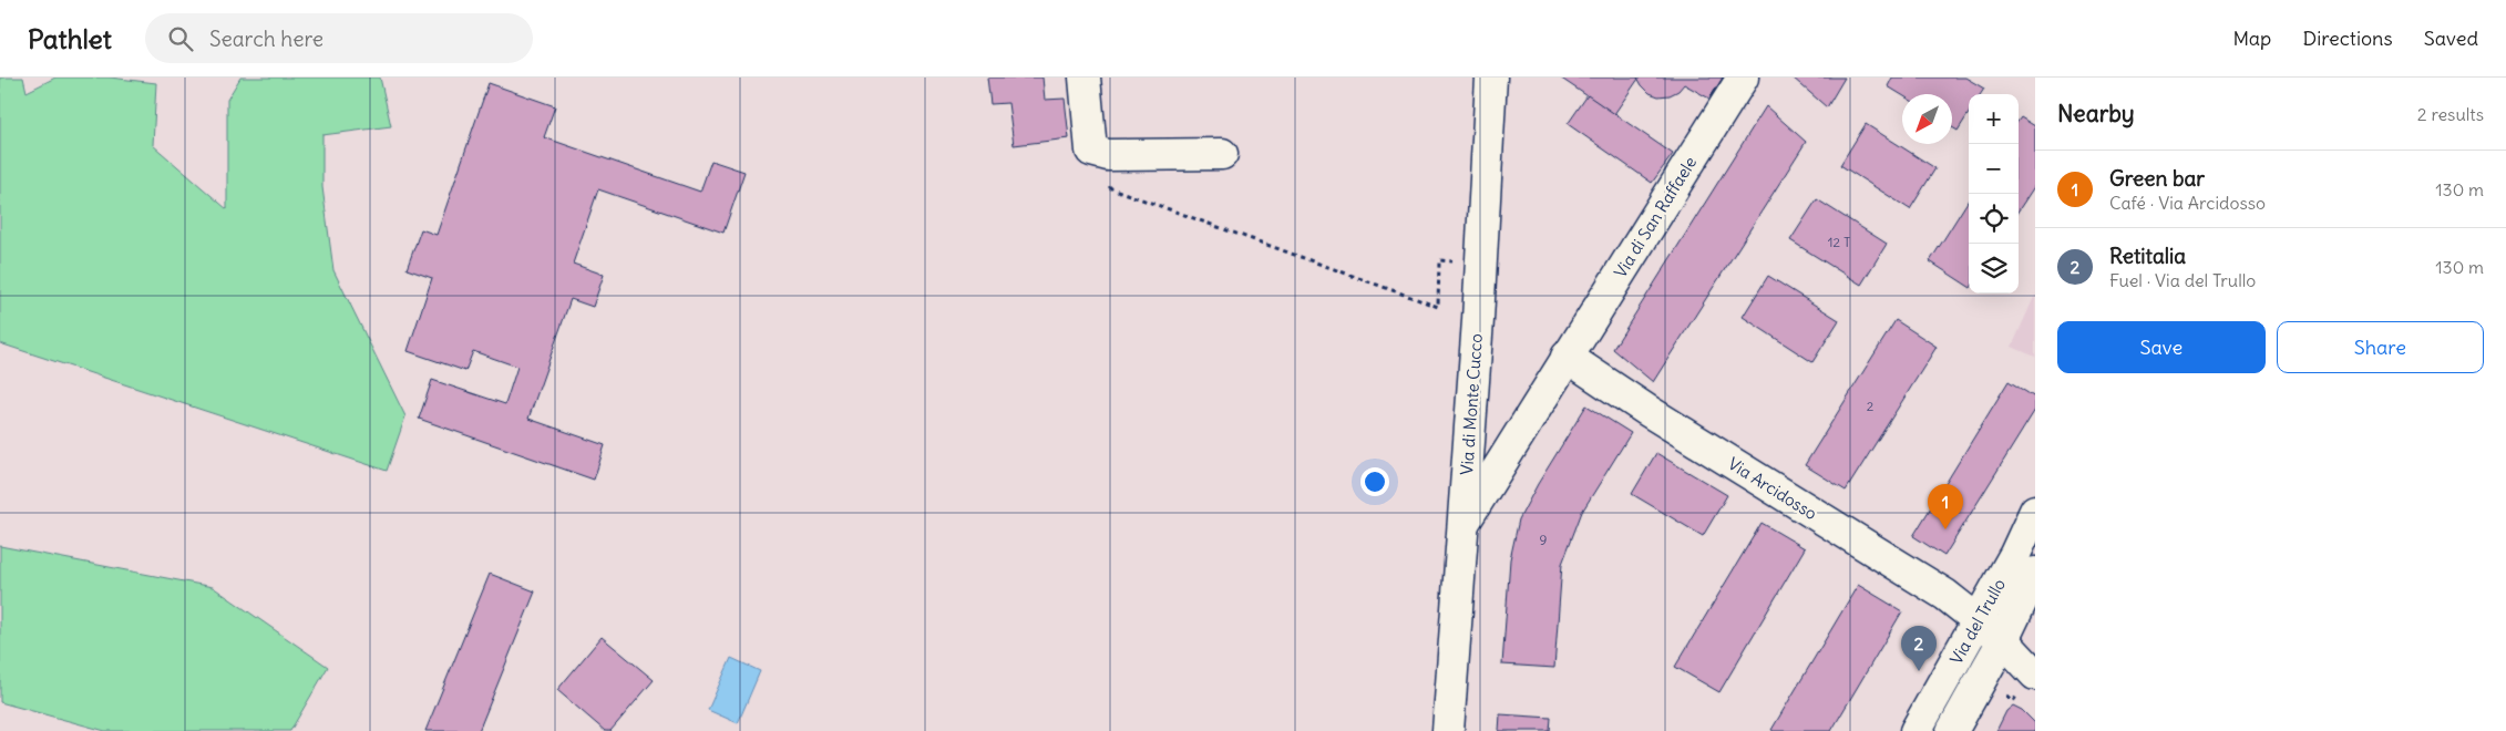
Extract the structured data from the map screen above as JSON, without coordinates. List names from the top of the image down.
{
  "streets": {
    "street": [
      "Via di San Raffaele",
      "Via di Monte Cucco",
      "Via Arcidosso",
      "Via del Trullo"
    ]
  },
  "crossings": [
    ["Via di San Raffaele", "Via di Monte Cucco"],
    ["Via di San Raffaele", "Via Arcidosso"],
    ["Via Arcidosso", "Via del Trullo"]
  ],
  "house_numbers": ["12 T", "2", "9"],
  "north": "bottom left",
  "page": {
    "header": "Pathlet",
    "search": "Search here",
    "nav": ["Map", "Directions", "Saved"],
    "heading": ["Nearby", "2 results"],
    "map_buttons": ["+", "−"],
    "list": [
      {
        "mark": "1",
        "name": "Green bar",
        "note": "Café · Via Arcidosso",
        "value": "130 m"
      },
      {
        "mark": "2",
        "name": "Retitalia",
        "note": "Fuel · Via del Trullo",
        "value": "130 m"
      }
    ],
    "buttons": ["Save", "Share"],
    "pins": ["1", "2"]
  }
}
